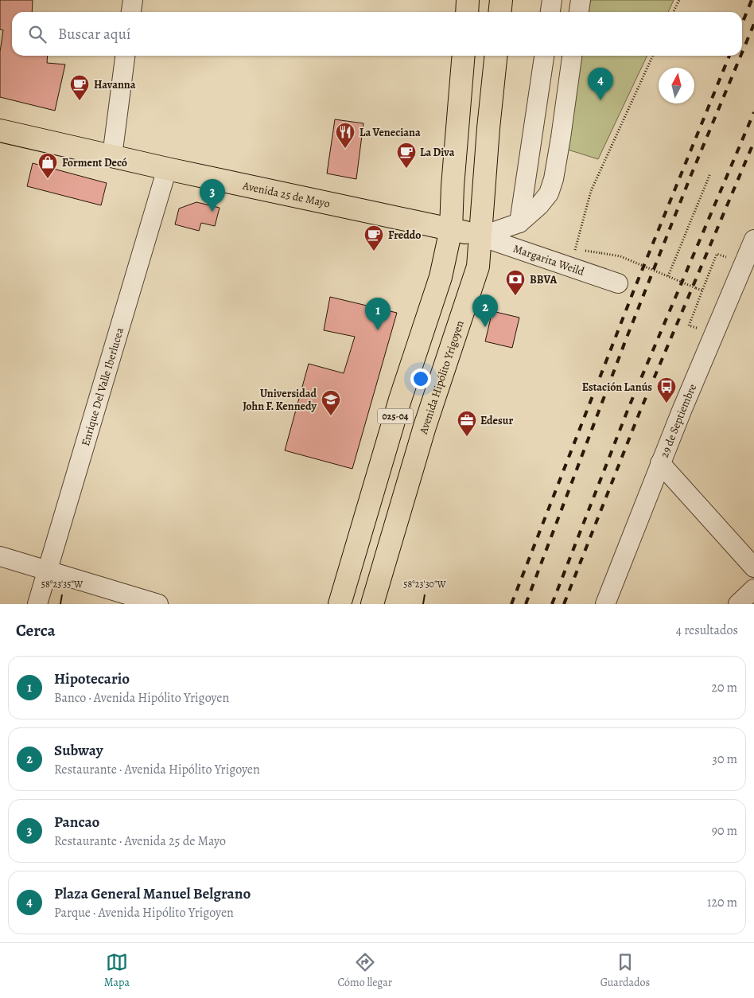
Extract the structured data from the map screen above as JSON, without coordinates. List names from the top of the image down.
{
  "streets": {
    "main road": ["Avenida 25 de Mayo", "Avenida Hipólito Yrigoyen", "025-04"],
    "street": ["Margarita Weild", "Enrique Del Valle Iberlucea", "29 de Septiembre"]
  },
  "crossings": [
    ["Avenida 25 de Mayo", "Margarita Weild"],
    ["Avenida 25 de Mayo", "Avenida Hipólito Yrigoyen"],
    ["Avenida 25 de Mayo", "Enrique Del Valle Iberlucea"],
    ["Avenida 25 de Mayo", "025-04"],
    ["Margarita Weild", "Avenida Hipólito Yrigoyen"]
  ],
  "places": {
    "cafe": ["Havanna", "La Diva", "Freddo"],
    "restaurant": ["La Veneciana"],
    "shop": ["Forment Decó"],
    "bank": ["BBVA"],
    "bus stop": ["Estación Lanús"],
    "school or university": ["Universidad John F. Kennedy"],
    "office": ["Edesur"]
  },
  "north": "top",
  "page": {
    "search": "Buscar aquí",
    "pins": [
      "4",
      "3",
      "2",
      "1"
    ],
    "heading": ["Cerca", "4 resultados"],
    "list": [
      {
        "mark": "1",
        "name": "Hipotecario",
        "note": "Banco · Avenida Hipólito Yrigoyen",
        "value": "20 m"
      },
      {
        "mark": "2",
        "name": "Subway",
        "note": "Restaurante · Avenida Hipólito Yrigoyen",
        "value": "30 m"
      },
      {
        "mark": "3",
        "name": "Pancao",
        "note": "Restaurante · Avenida 25 de Mayo",
        "value": "90 m"
      },
      {
        "mark": "4",
        "name": "Plaza General Manuel Belgrano",
        "note": "Parque · Avenida Hipólito Yrigoyen",
        "value": "120 m"
      }
    ],
    "nav": ["Mapa", "Cómo llegar", "Guardados"]
  },
  "coordinates": ["58°23'35\"W", "58°23'30\"W"]
}
